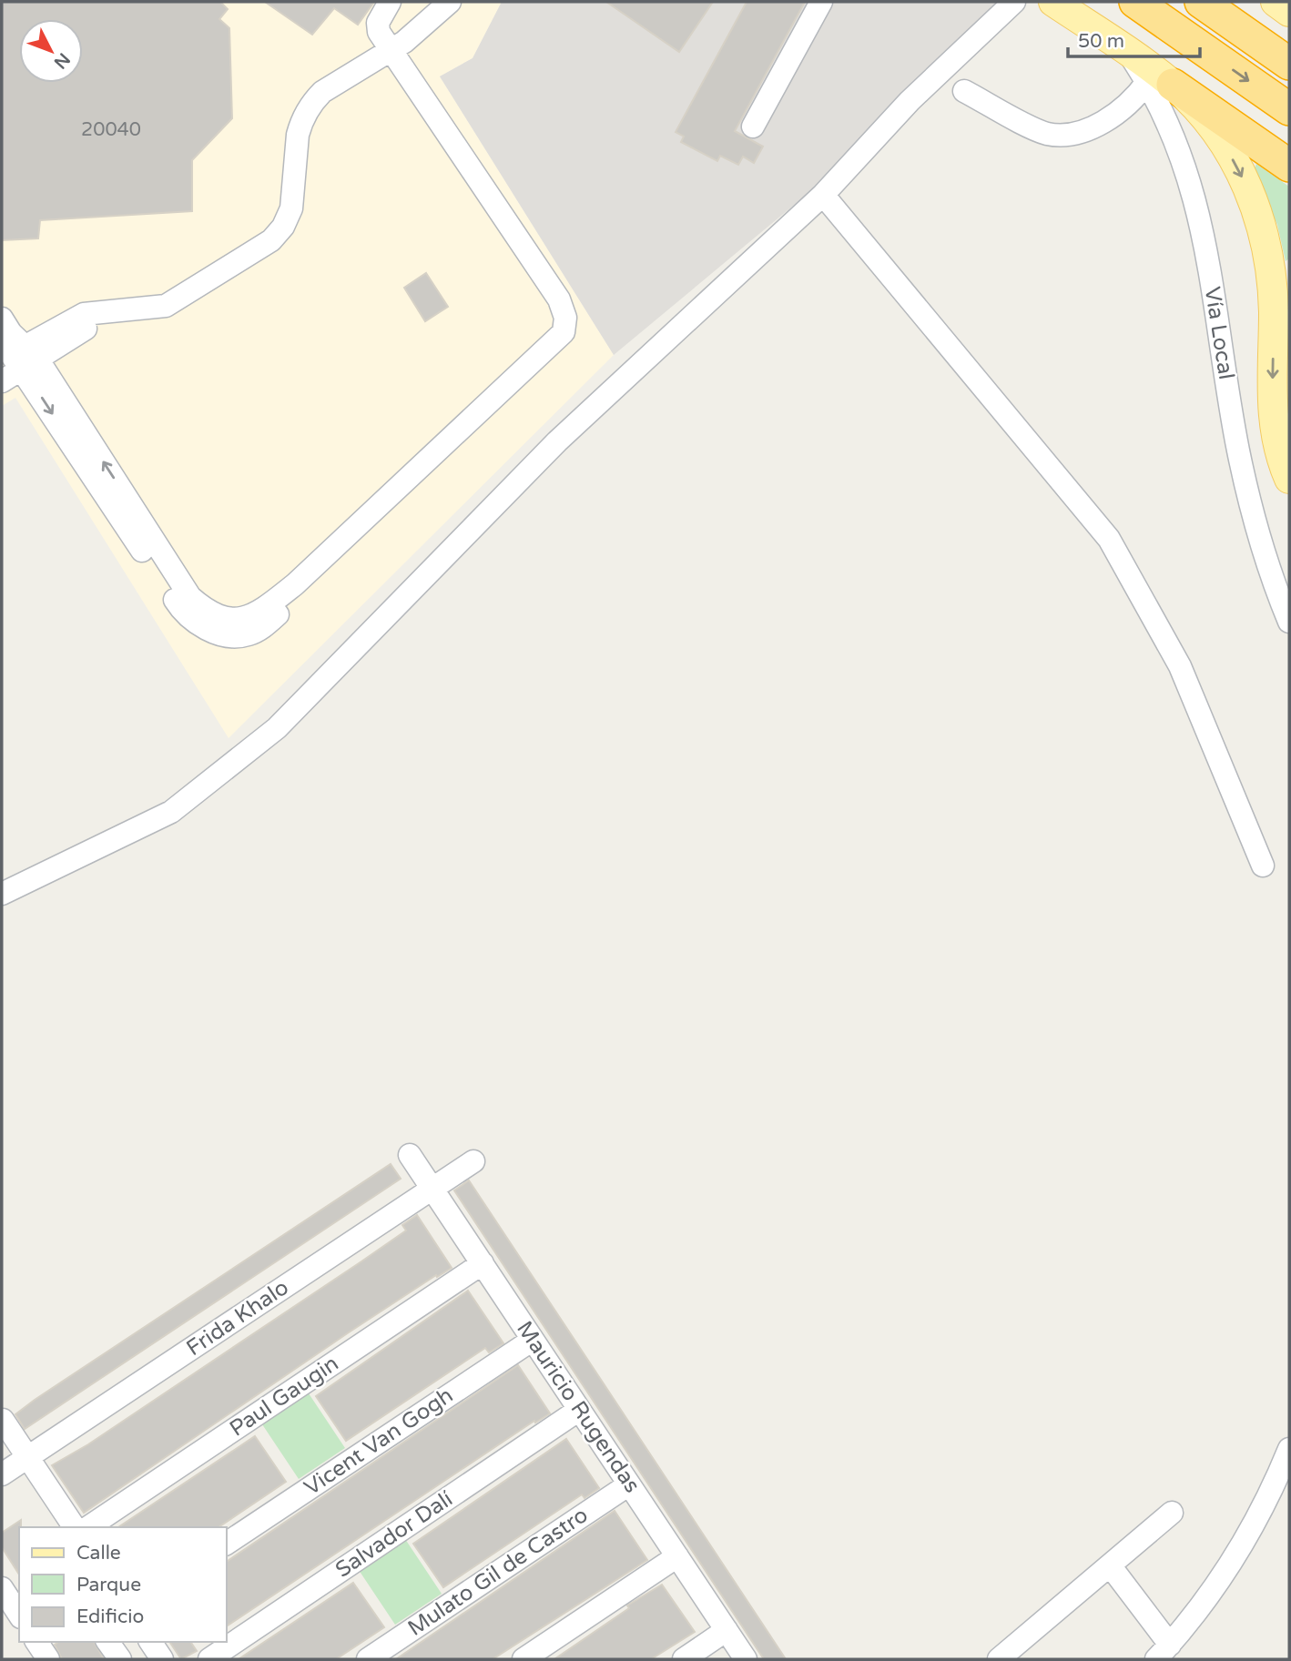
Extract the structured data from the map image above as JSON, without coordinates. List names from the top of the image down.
{
  "streets": {
    "street": [
      "Vía Local",
      "Frida Khalo",
      "Paul Gaugin",
      "Mauricio Rugendas",
      "Vicent Van Gogh",
      "Salvador Dalí",
      "Mulato Gil de Castro"
    ]
  },
  "crossings": [
    ["Frida Khalo", "Mauricio Rugendas"],
    ["Paul Gaugin", "Mauricio Rugendas"],
    ["Mauricio Rugendas", "Vicent Van Gogh"],
    ["Mauricio Rugendas", "Salvador Dalí"],
    ["Mauricio Rugendas", "Mulato Gil de Castro"]
  ],
  "house_numbers": ["20040"],
  "legend": ["Calle", "Parque", "Edificio"],
  "scale_bar": "50 m",
  "north": "bottom right"
}
